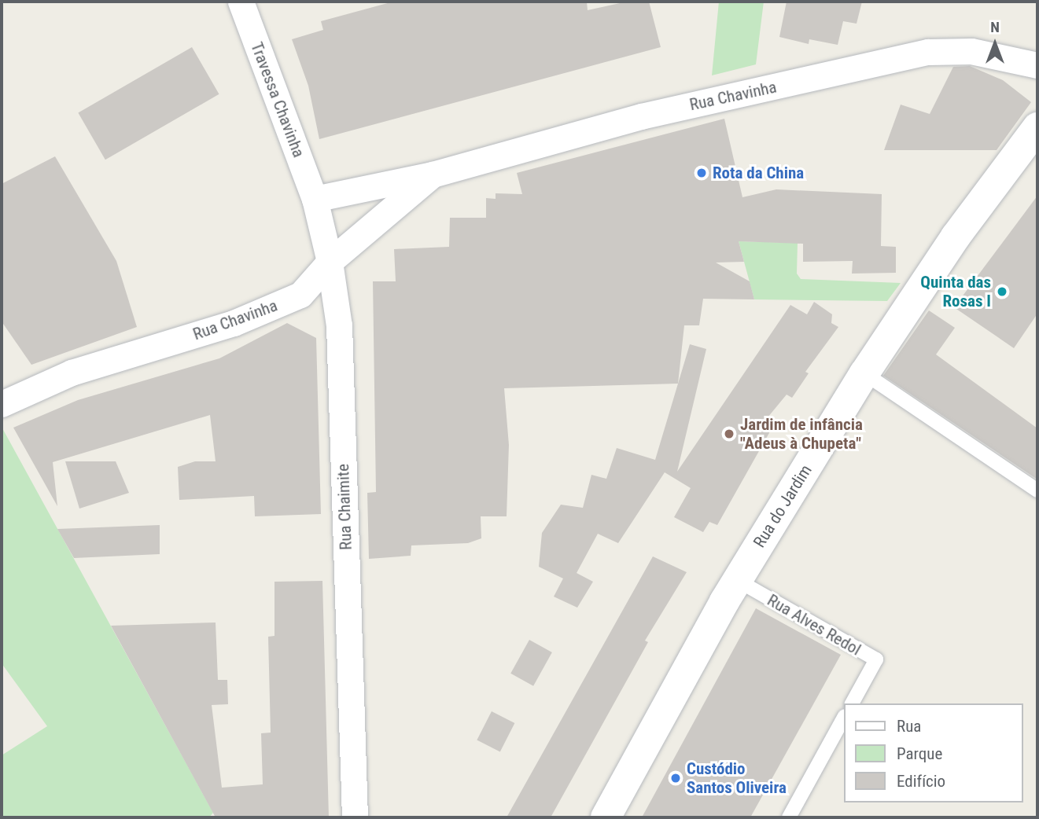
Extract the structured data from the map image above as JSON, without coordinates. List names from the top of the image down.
{
  "streets": {
    "main road": ["Rua do Jardim"],
    "street": ["Rua Chavinha", "Travessa Chavinha", "Rua Chaimite"],
    "lane": ["Rua Alves Redol"]
  },
  "crossings": [
    ["Rua Chavinha", "Travessa Chavinha"],
    ["Rua Chavinha", "Rua Chaimite"],
    ["Travessa Chavinha", "Rua Chaimite"],
    ["Rua do Jardim", "Rua Alves Redol"]
  ],
  "places": [
    "Rota da China",
    "Quinta das Rosas I",
    "Jardim de infância \"Adeus à Chupeta\"",
    "Custódio Santos Oliveira"
  ],
  "legend": ["Rua", "Parque", "Edifício"],
  "north": "top"
}
